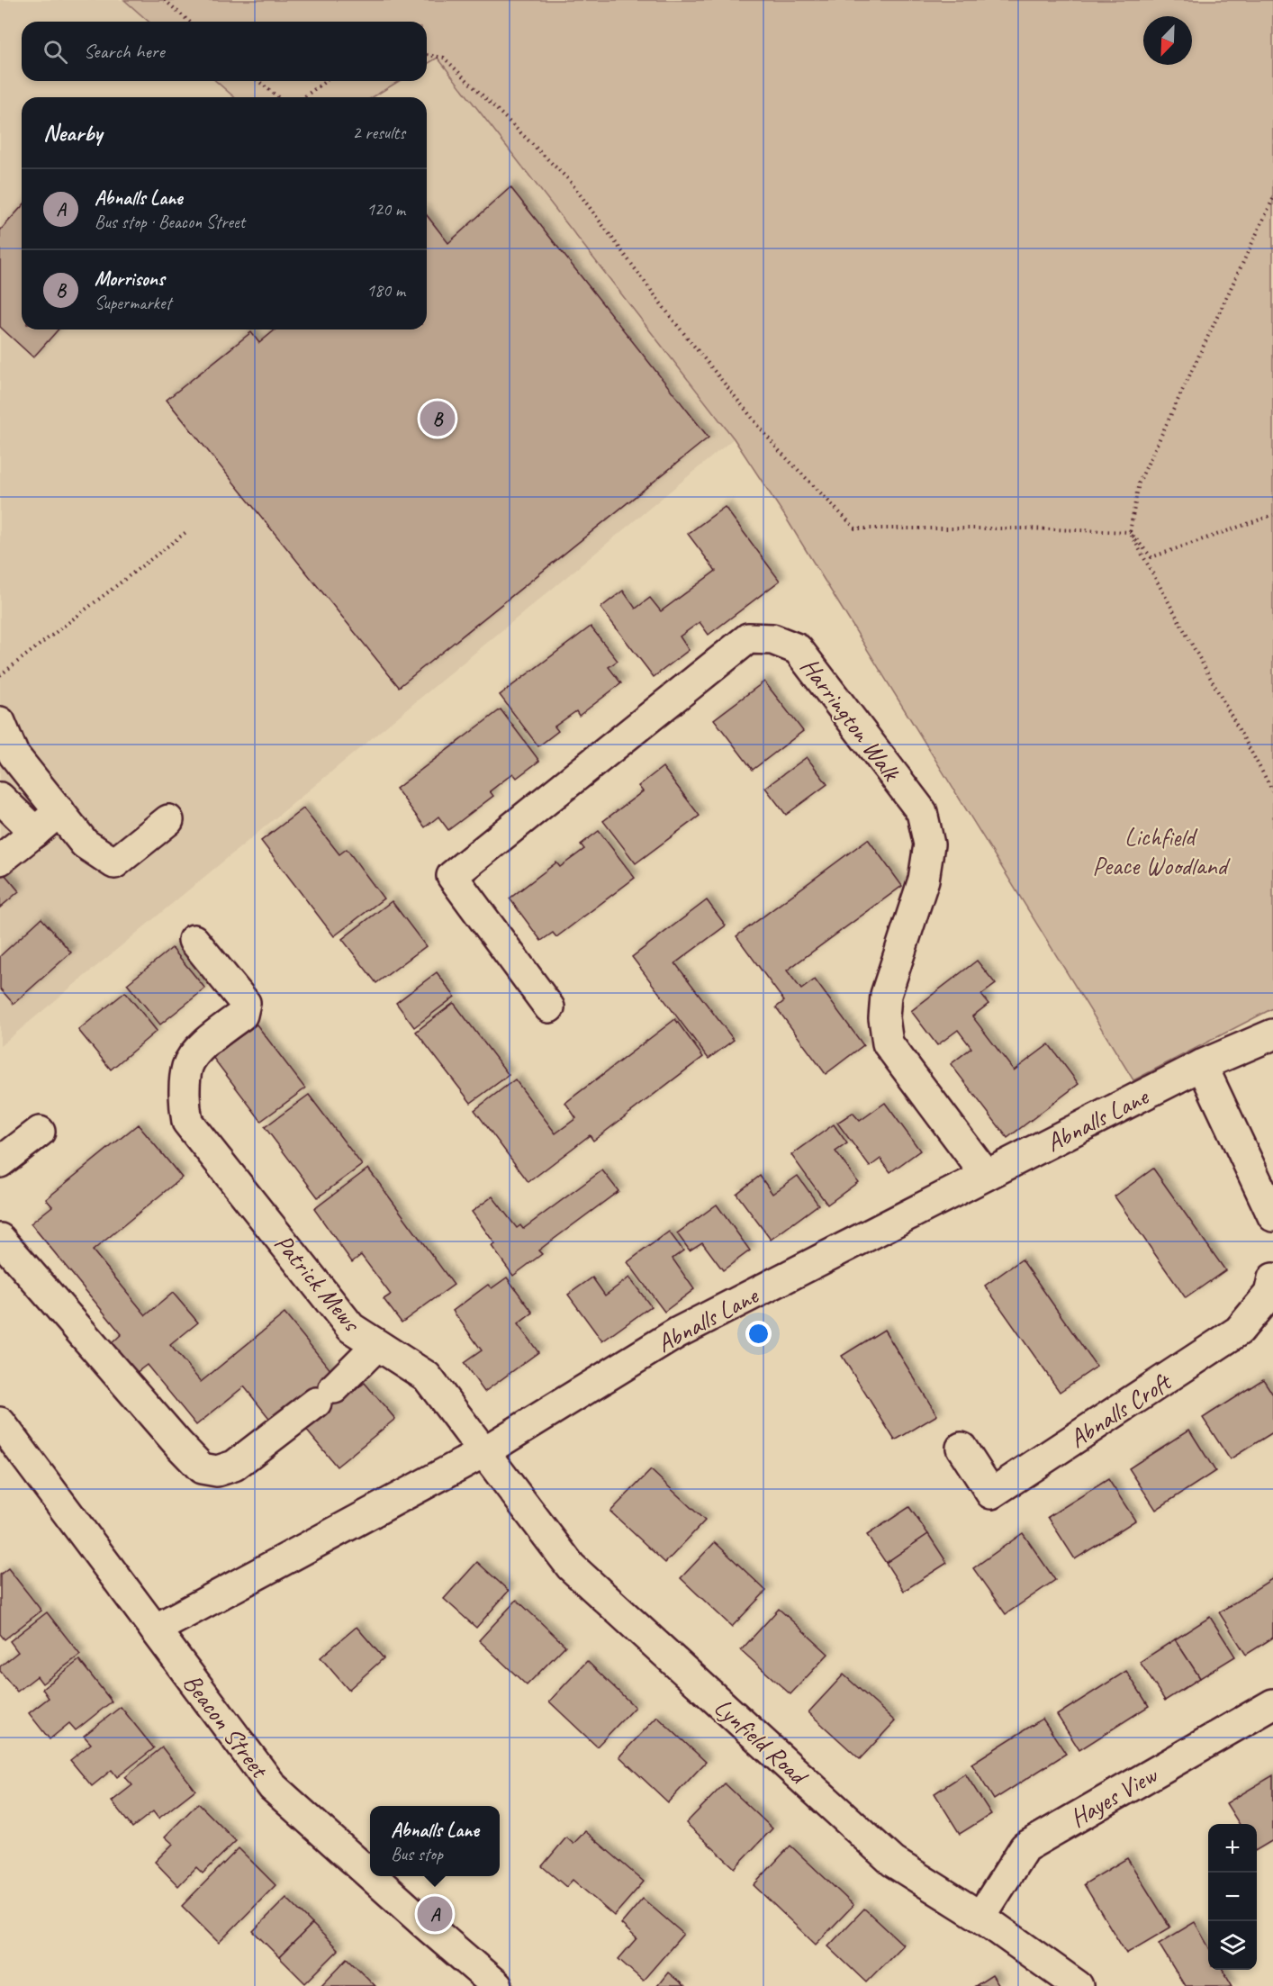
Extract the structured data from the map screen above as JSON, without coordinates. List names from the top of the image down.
{
  "streets": {
    "street": [
      "Harrington Walk",
      "Abnalls Lane",
      "Patrick Mews",
      "Abnalls Croft",
      "Beacon Street",
      "Lynfield Road",
      "Hayes View"
    ]
  },
  "crossings": [
    ["Harrington Walk", "Abnalls Lane"],
    ["Abnalls Lane", "Patrick Mews"],
    ["Abnalls Lane", "Beacon Street"],
    ["Abnalls Lane", "Lynfield Road"],
    ["Patrick Mews", "Lynfield Road"],
    ["Lynfield Road", "Hayes View"]
  ],
  "parks": ["Lichfield Peace Woodland"],
  "north": "bottom left",
  "page": {
    "search": "Search here",
    "heading": ["Nearby", "2 results"],
    "list": [
      {
        "mark": "A",
        "name": "Abnalls Lane",
        "note": "Bus stop · Beacon Street",
        "value": "120 m"
      },
      {
        "mark": "B",
        "name": "Morrisons",
        "note": "Supermarket",
        "value": "180 m"
      }
    ],
    "pins": ["B", "A"],
    "popup": ["Abnalls Lane", "Bus stop"],
    "map_buttons": ["+", "−"]
  }
}
